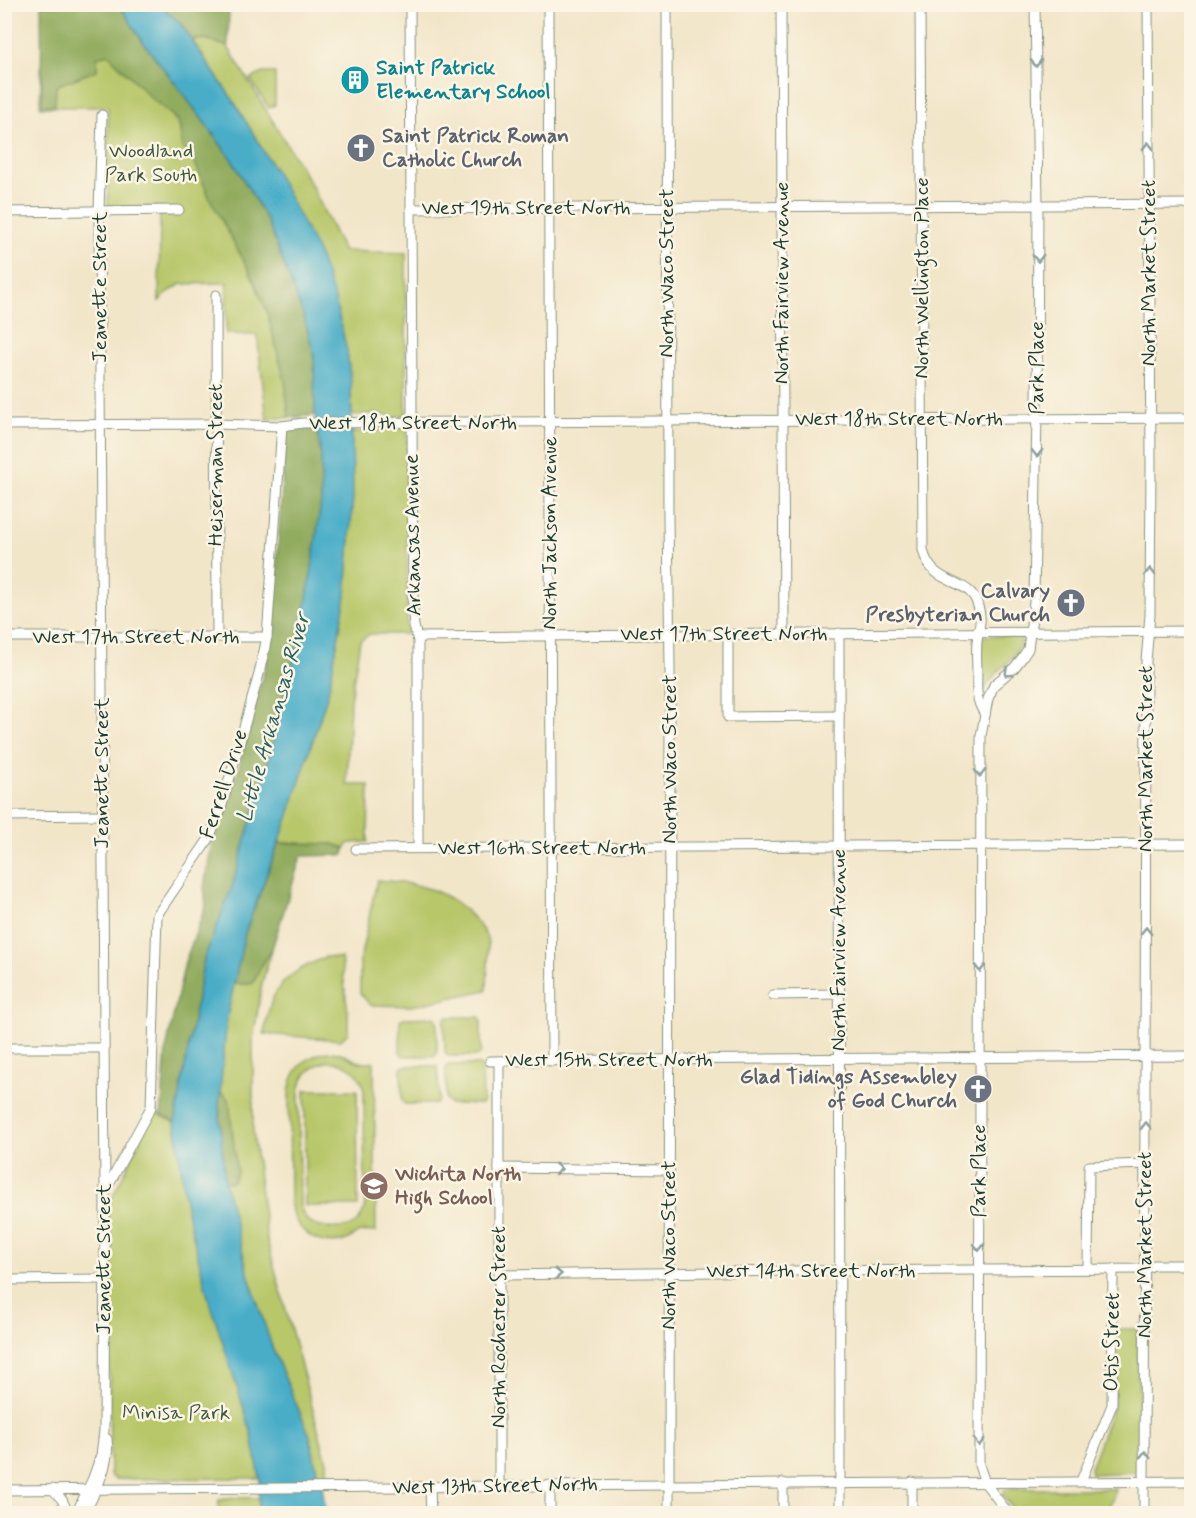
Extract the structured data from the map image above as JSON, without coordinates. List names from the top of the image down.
{
  "streets": {
    "street": [
      "West 19th Street North",
      "North Waco Street",
      "North Market Street",
      "North Wellington Place",
      "North Fairview Avenue",
      "Jeanette Street",
      "Park Place",
      "West 18th Street North",
      "Heiserman Street",
      "North Jackson Avenue",
      "Arkansas Avenue",
      "West 17th Street North",
      "Ferrell Drive",
      "West 16th Street North",
      "West 15th Street North",
      "West 14th Street North",
      "North Rochester Street",
      "Otis Street",
      "West 13th Street North"
    ]
  },
  "crossings": [
    ["West 19th Street North", "North Waco Street"],
    ["West 19th Street North", "North Market Street"],
    ["West 19th Street North", "North Wellington Place"],
    ["West 19th Street North", "North Fairview Avenue"],
    ["West 19th Street North", "Park Place"],
    ["West 19th Street North", "North Jackson Avenue"],
    ["West 19th Street North", "Arkansas Avenue"],
    ["North Waco Street", "West 18th Street North"],
    ["North Waco Street", "West 17th Street North"],
    ["North Waco Street", "West 16th Street North"],
    ["North Waco Street", "West 15th Street North"],
    ["North Waco Street", "West 14th Street North"],
    ["North Waco Street", "West 13th Street North"],
    ["North Market Street", "West 18th Street North"],
    ["North Market Street", "West 17th Street North"],
    ["North Market Street", "West 16th Street North"],
    ["North Market Street", "West 15th Street North"],
    ["North Market Street", "West 14th Street North"],
    ["North Market Street", "West 13th Street North"],
    ["North Wellington Place", "Park Place"],
    ["North Wellington Place", "West 18th Street North"],
    ["North Wellington Place", "West 17th Street North"],
    ["North Fairview Avenue", "West 18th Street North"],
    ["North Fairview Avenue", "West 17th Street North"],
    ["North Fairview Avenue", "West 16th Street North"],
    ["North Fairview Avenue", "West 15th Street North"],
    ["North Fairview Avenue", "West 14th Street North"],
    ["North Fairview Avenue", "West 13th Street North"],
    ["Jeanette Street", "West 18th Street North"],
    ["Jeanette Street", "West 17th Street North"],
    ["Jeanette Street", "Ferrell Drive"],
    ["Jeanette Street", "West 13th Street North"],
    ["Park Place", "West 18th Street North"],
    ["Park Place", "West 17th Street North"],
    ["Park Place", "West 16th Street North"],
    ["Park Place", "West 15th Street North"],
    ["Park Place", "West 14th Street North"],
    ["Park Place", "West 13th Street North"],
    ["West 18th Street North", "Heiserman Street"],
    ["West 18th Street North", "North Jackson Avenue"],
    ["West 18th Street North", "Arkansas Avenue"],
    ["West 18th Street North", "Ferrell Drive"],
    ["Heiserman Street", "West 17th Street North"],
    ["North Jackson Avenue", "West 17th Street North"],
    ["North Jackson Avenue", "West 16th Street North"],
    ["North Jackson Avenue", "West 15th Street North"],
    ["Arkansas Avenue", "West 17th Street North"],
    ["Arkansas Avenue", "West 16th Street North"],
    ["West 17th Street North", "Ferrell Drive"],
    ["West 15th Street North", "North Rochester Street"],
    ["West 14th Street North", "North Rochester Street"],
    ["West 14th Street North", "Otis Street"],
    ["North Rochester Street", "West 13th Street North"],
    ["Otis Street", "West 13th Street North"]
  ],
  "one_way": ["North Market Street", "Park Place"],
  "water": ["Little Arkansas River"],
  "parks": ["Woodland Park South", "Minisa Park"],
  "places": {
    "building": ["Saint Patrick Elementary School"],
    "church": ["Saint Patrick Roman Catholic Church", "Calvary Presbyterian Church", "Glad Tidings Assembley of God Church"],
    "school or university": ["Wichita North High School"]
  }
}
